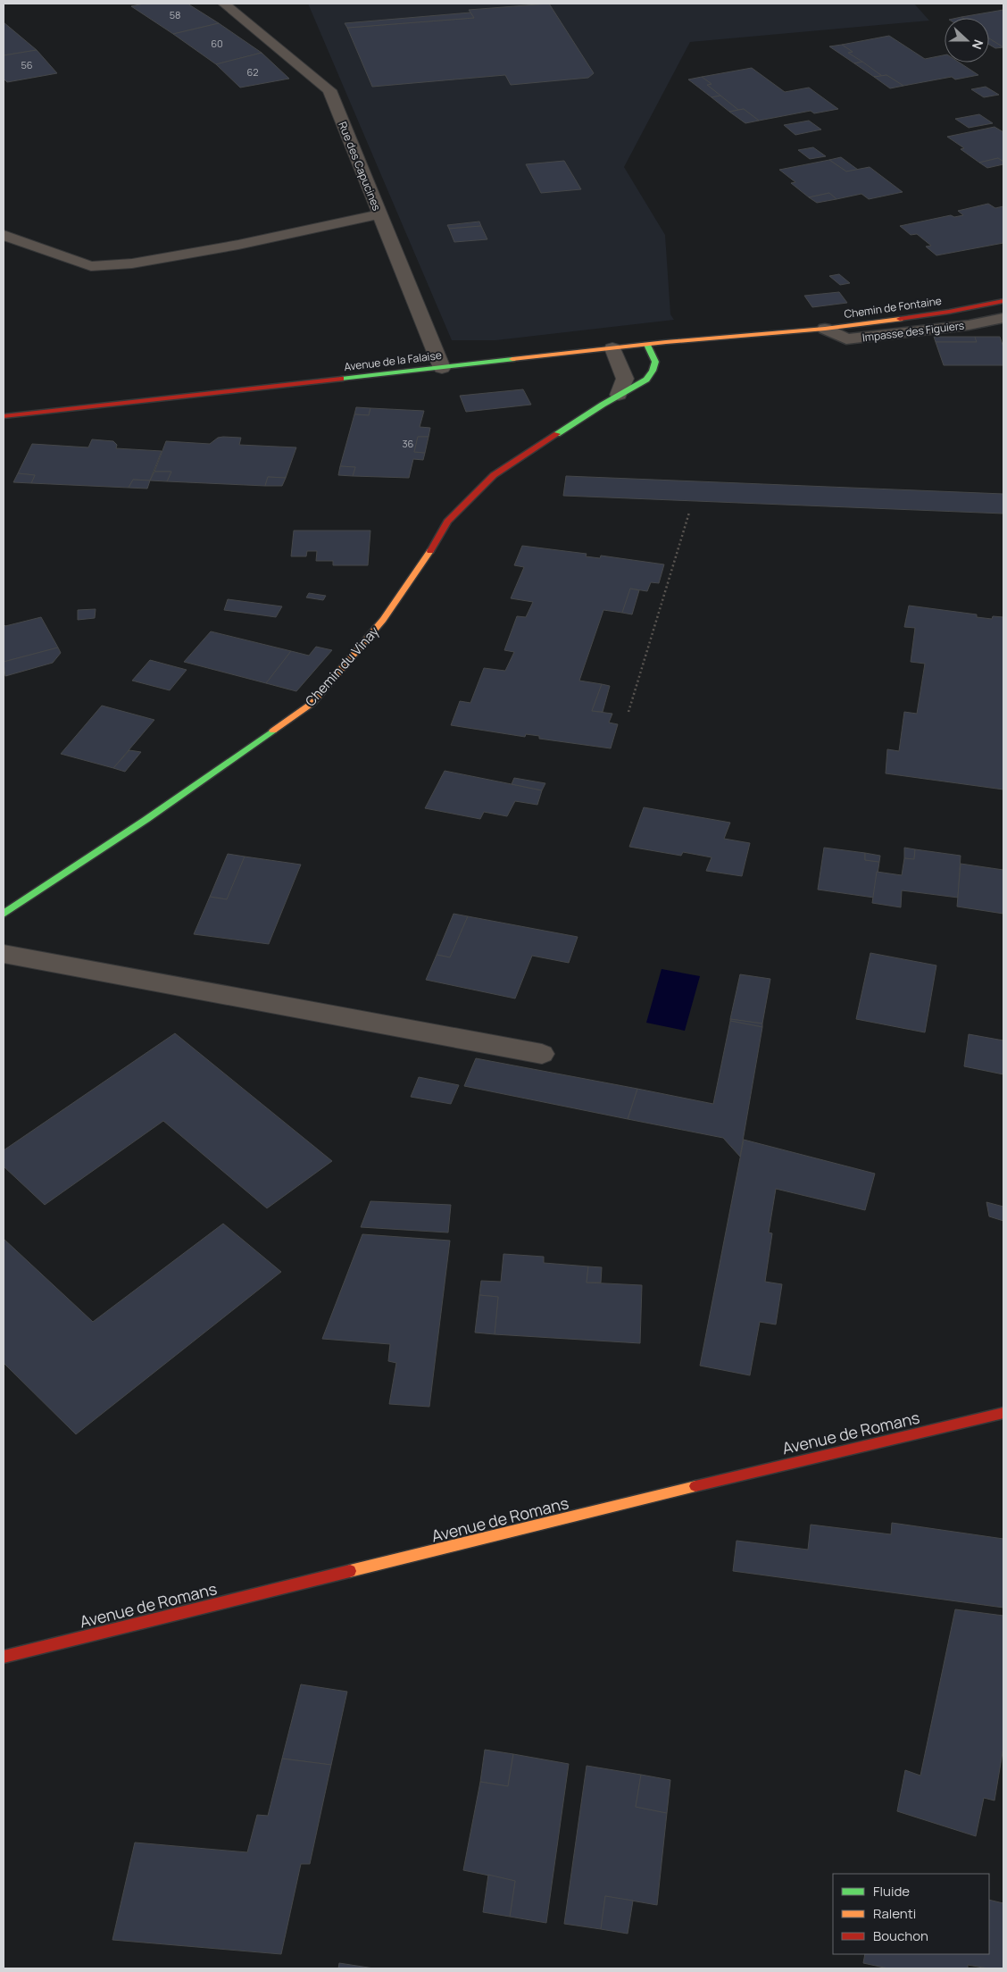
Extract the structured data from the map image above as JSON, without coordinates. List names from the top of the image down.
{
  "streets": {
    "street": [
      "Rue des Capucines",
      "Chemin de Fontaine",
      "Avenue de la Falaise",
      "Chemin du Vinay",
      "Avenue de Romans"
    ],
    "lane": ["Impasse des Figuiers"]
  },
  "crossings": [
    ["Rue des Capucines", "Avenue de la Falaise"],
    ["Chemin de Fontaine", "Impasse des Figuiers"],
    ["Chemin de Fontaine", "Avenue de la Falaise"],
    ["Avenue de la Falaise", "Chemin du Vinay"]
  ],
  "house_numbers": [
    "58",
    "60",
    "56",
    "62",
    "36"
  ],
  "legend": ["Fluide", "Ralenti", "Bouchon"],
  "north": "right"
}
